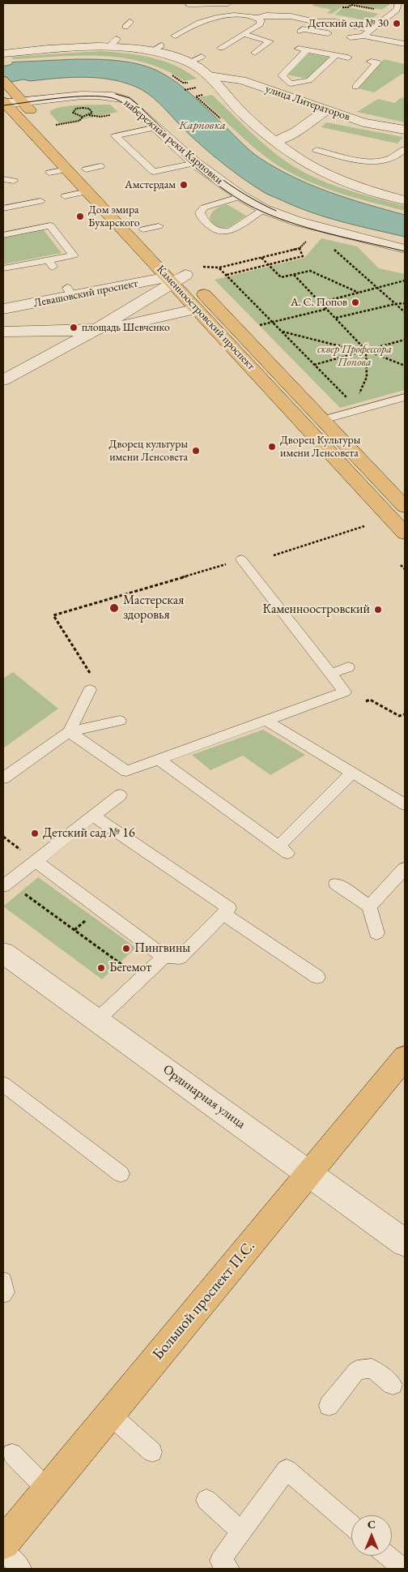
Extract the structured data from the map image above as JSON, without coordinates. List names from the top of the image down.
{
  "streets": {
    "main road": ["Каменноостровский проспект", "Большой проспект П.С."],
    "street": [
      "улица Литераторов",
      "набережная реки Карповки",
      "Левашовский проспект",
      "Ординарная улица"
    ]
  },
  "crossings": [
    ["набережная реки Карповки", "Каменноостровский проспект"],
    ["Левашовский проспект", "Каменноостровский проспект"],
    ["Ординарная улица", "Большой проспект П.С."]
  ],
  "water": ["Карповка"],
  "parks": ["сквер Профессора Попова"],
  "places": [
    "Детский сад № 30",
    "Амстердам",
    "Дом эмира Бухарского",
    "А. С. Попов",
    "площадь Шевченко",
    "Дворец Культуры имени Ленсовета",
    "Дворец культуры имени Ленсовета",
    "Мастерская здоровья",
    "Каменноостровский",
    "Детский сад № 16",
    "Пингвины",
    "Бегемот"
  ],
  "north": "top"
}
